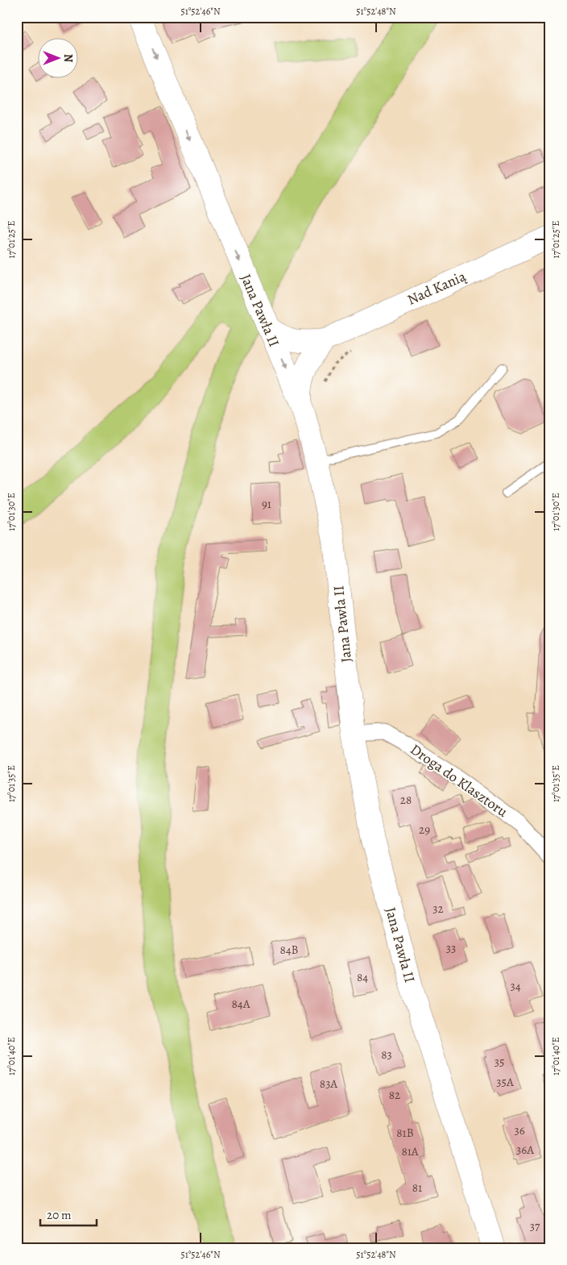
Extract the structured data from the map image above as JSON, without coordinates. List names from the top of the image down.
{
  "streets": {
    "street": ["Nad Kanią", "Jana Pawła II", "Droga do Klasztoru"]
  },
  "crossings": [
    ["Nad Kanią", "Jana Pawła II"],
    ["Jana Pawła II", "Droga do Klasztoru"]
  ],
  "house_numbers": [
    "91",
    "28",
    "29",
    "32",
    "33",
    "84B",
    "84",
    "34",
    "84A",
    "83",
    "35",
    "35A",
    "83A",
    "82",
    "36",
    "81B",
    "36A",
    "81A",
    "81",
    "37"
  ],
  "scale_bar": "20 m",
  "north": "right",
  "coordinates": [
    "51°52'46\"N",
    "51°52'48\"N",
    "17°01'25\"E",
    "17°01'30\"E",
    "17°01'35\"E",
    "17°01'40\"E"
  ]
}
